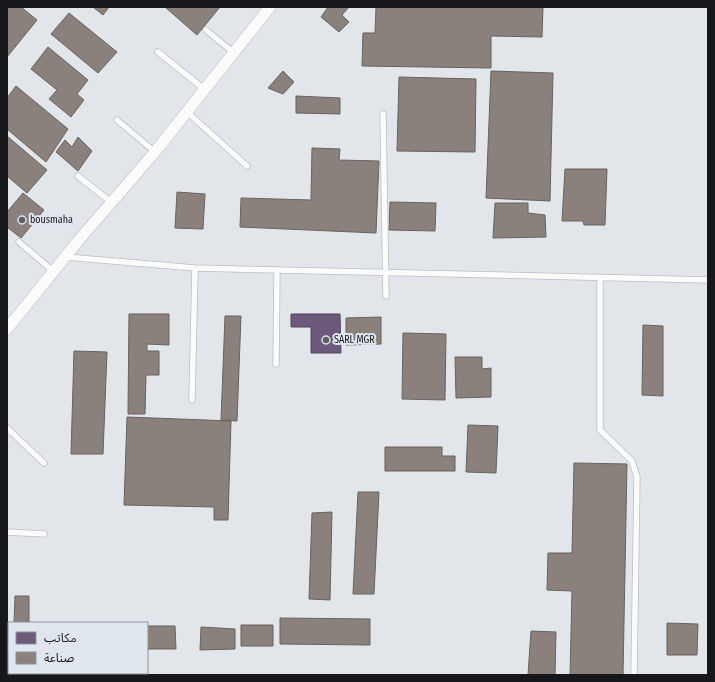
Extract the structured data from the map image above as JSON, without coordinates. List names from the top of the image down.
{
  "places": ["bousmaha", "SARL MGR"],
  "legend": ["مكاتب", "صناعة"]
}
